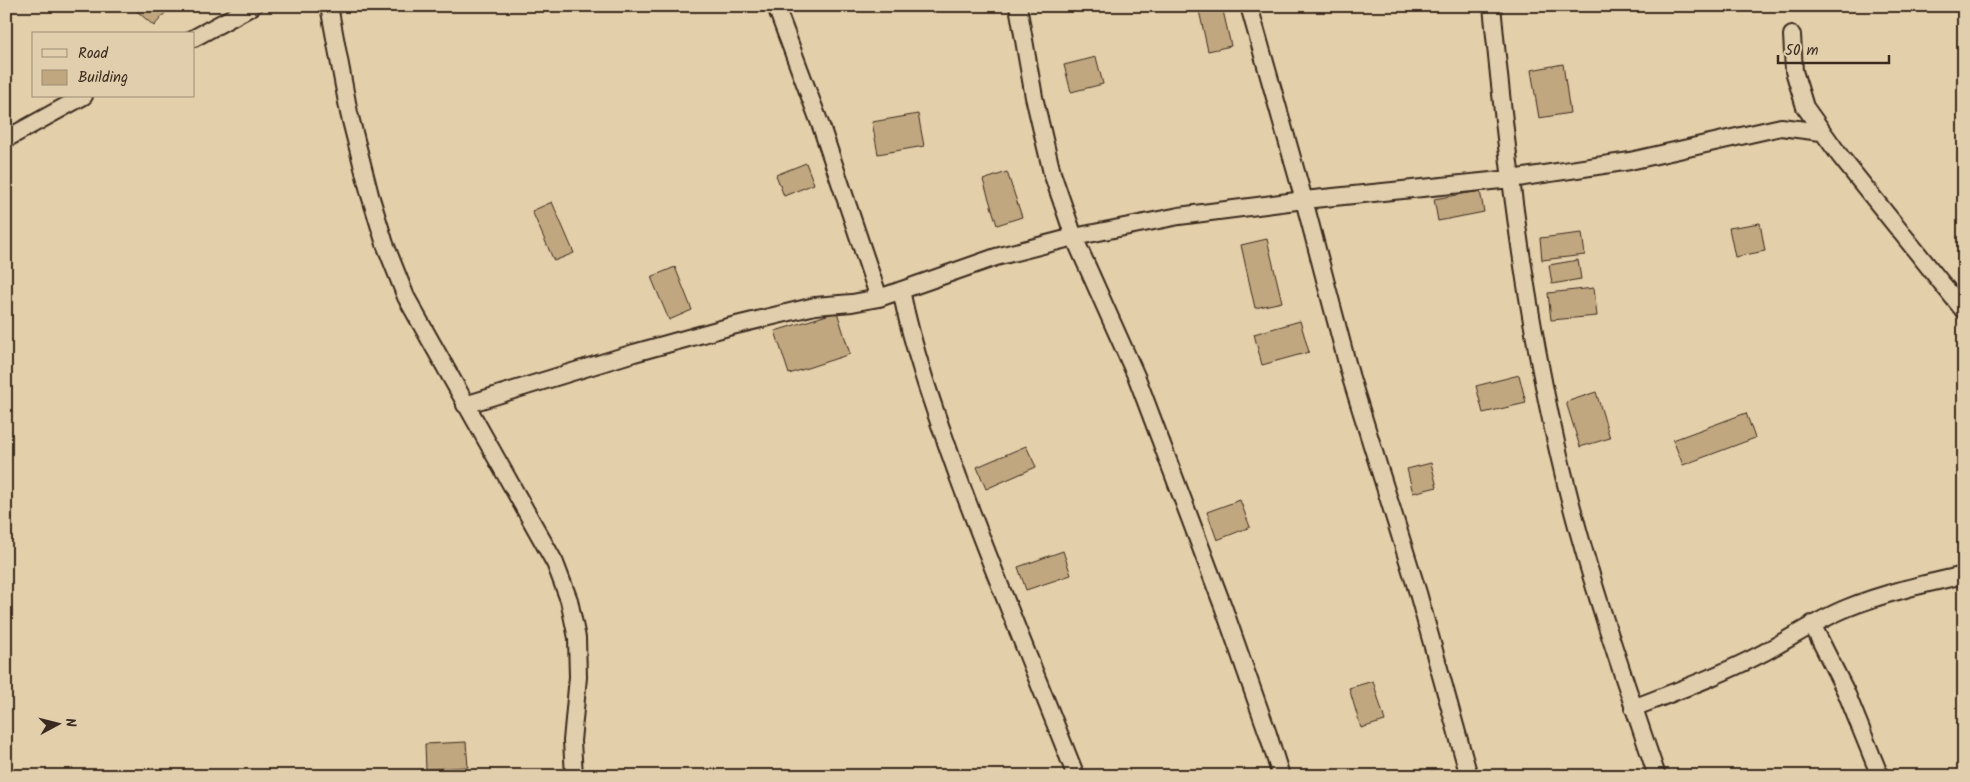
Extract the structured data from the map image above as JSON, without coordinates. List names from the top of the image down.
{
  "legend": ["Road", "Building"],
  "scale_bar": "50 m",
  "north": "right"
}
